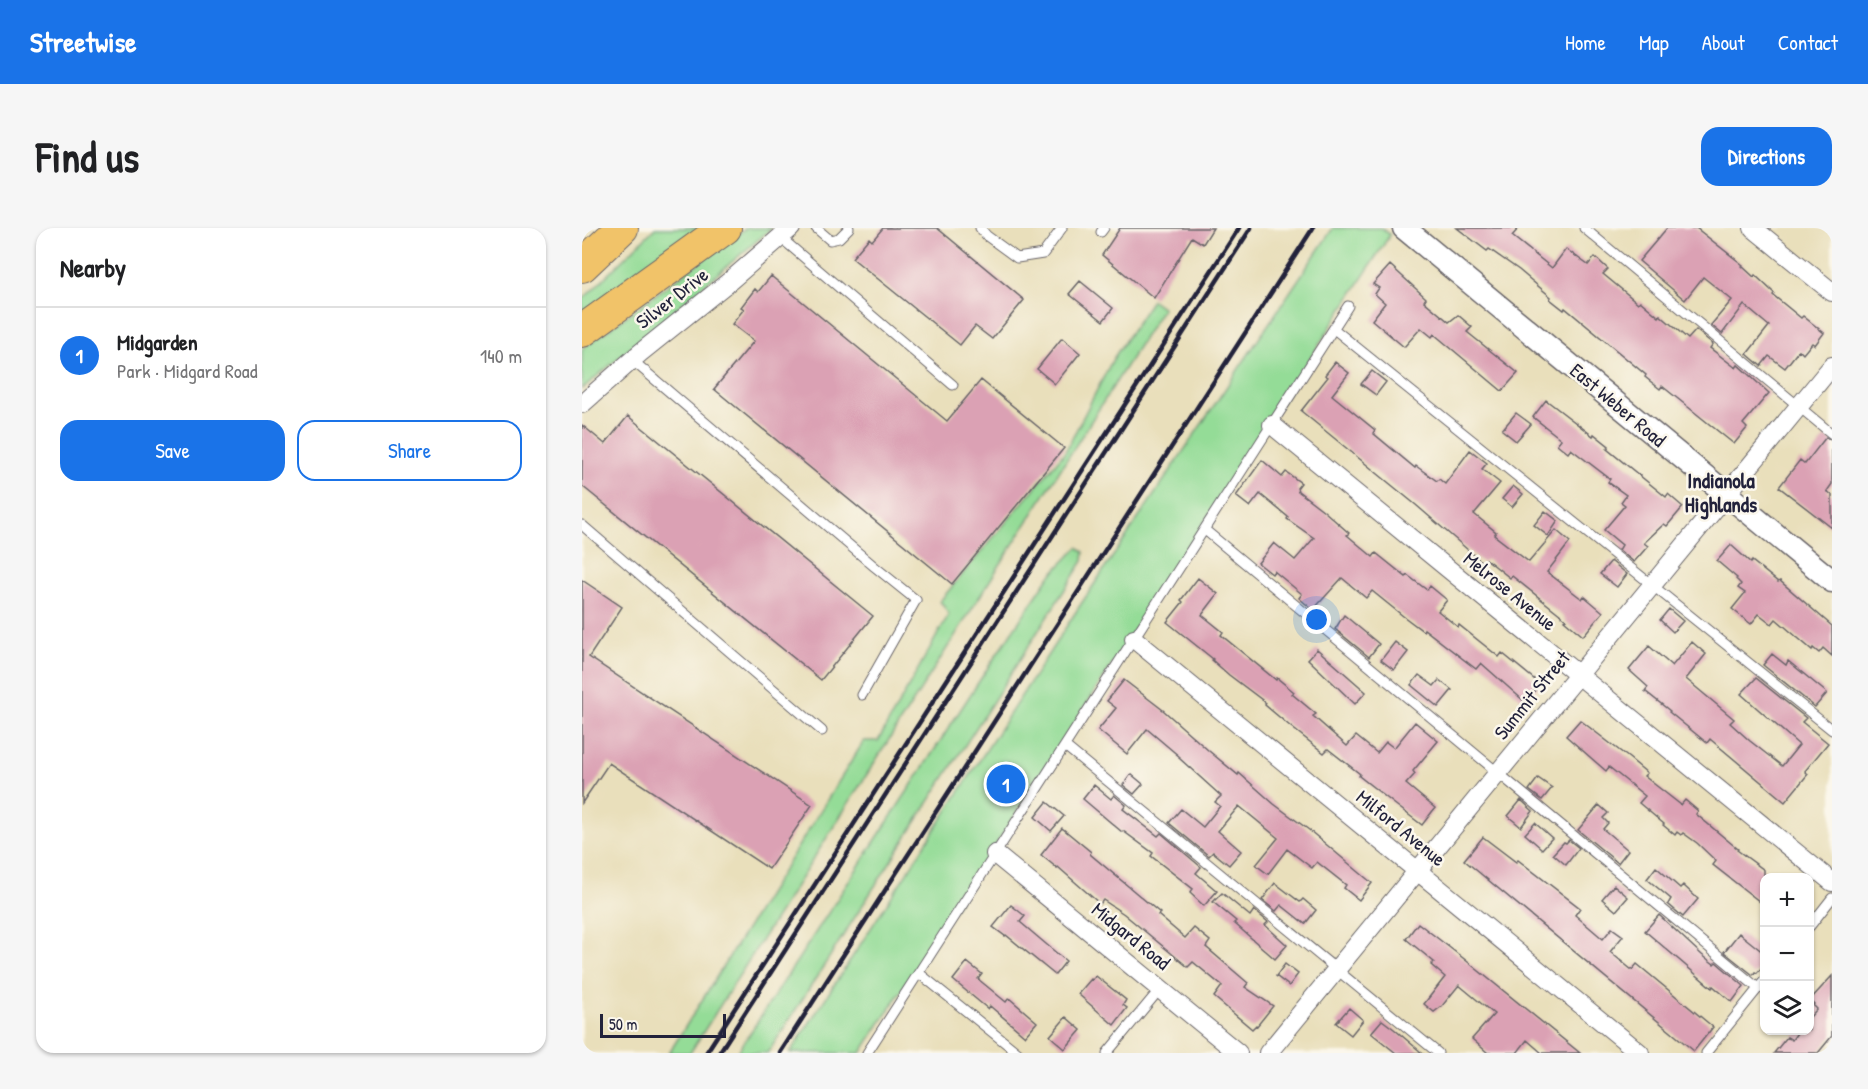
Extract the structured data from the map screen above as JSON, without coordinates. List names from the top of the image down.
{
  "streets": {
    "street": [
      "Silver Drive",
      "East Weber Road",
      "Melrose Avenue",
      "Summit Street",
      "Milford Avenue",
      "Midgard Road"
    ]
  },
  "crossings": [
    ["East Weber Road", "Summit Street"],
    ["Melrose Avenue", "Summit Street"],
    ["Summit Street", "Milford Avenue"]
  ],
  "districts": ["Indianola Highlands"],
  "scale_bar": "50 m",
  "page": {
    "header": "Streetwise",
    "nav": [
      "Home",
      "Map",
      "About",
      "Contact"
    ],
    "buttons": [
      "Directions",
      ["Save", "Share"]
    ],
    "title": "Find us",
    "heading": "Nearby",
    "list": [
      {
        "mark": "1",
        "name": "Midgarden",
        "note": "Park · Midgard Road",
        "value": "140 m"
      }
    ],
    "pins": "1",
    "map_buttons": ["+", "−"],
    "scale": "50 m"
  }
}
